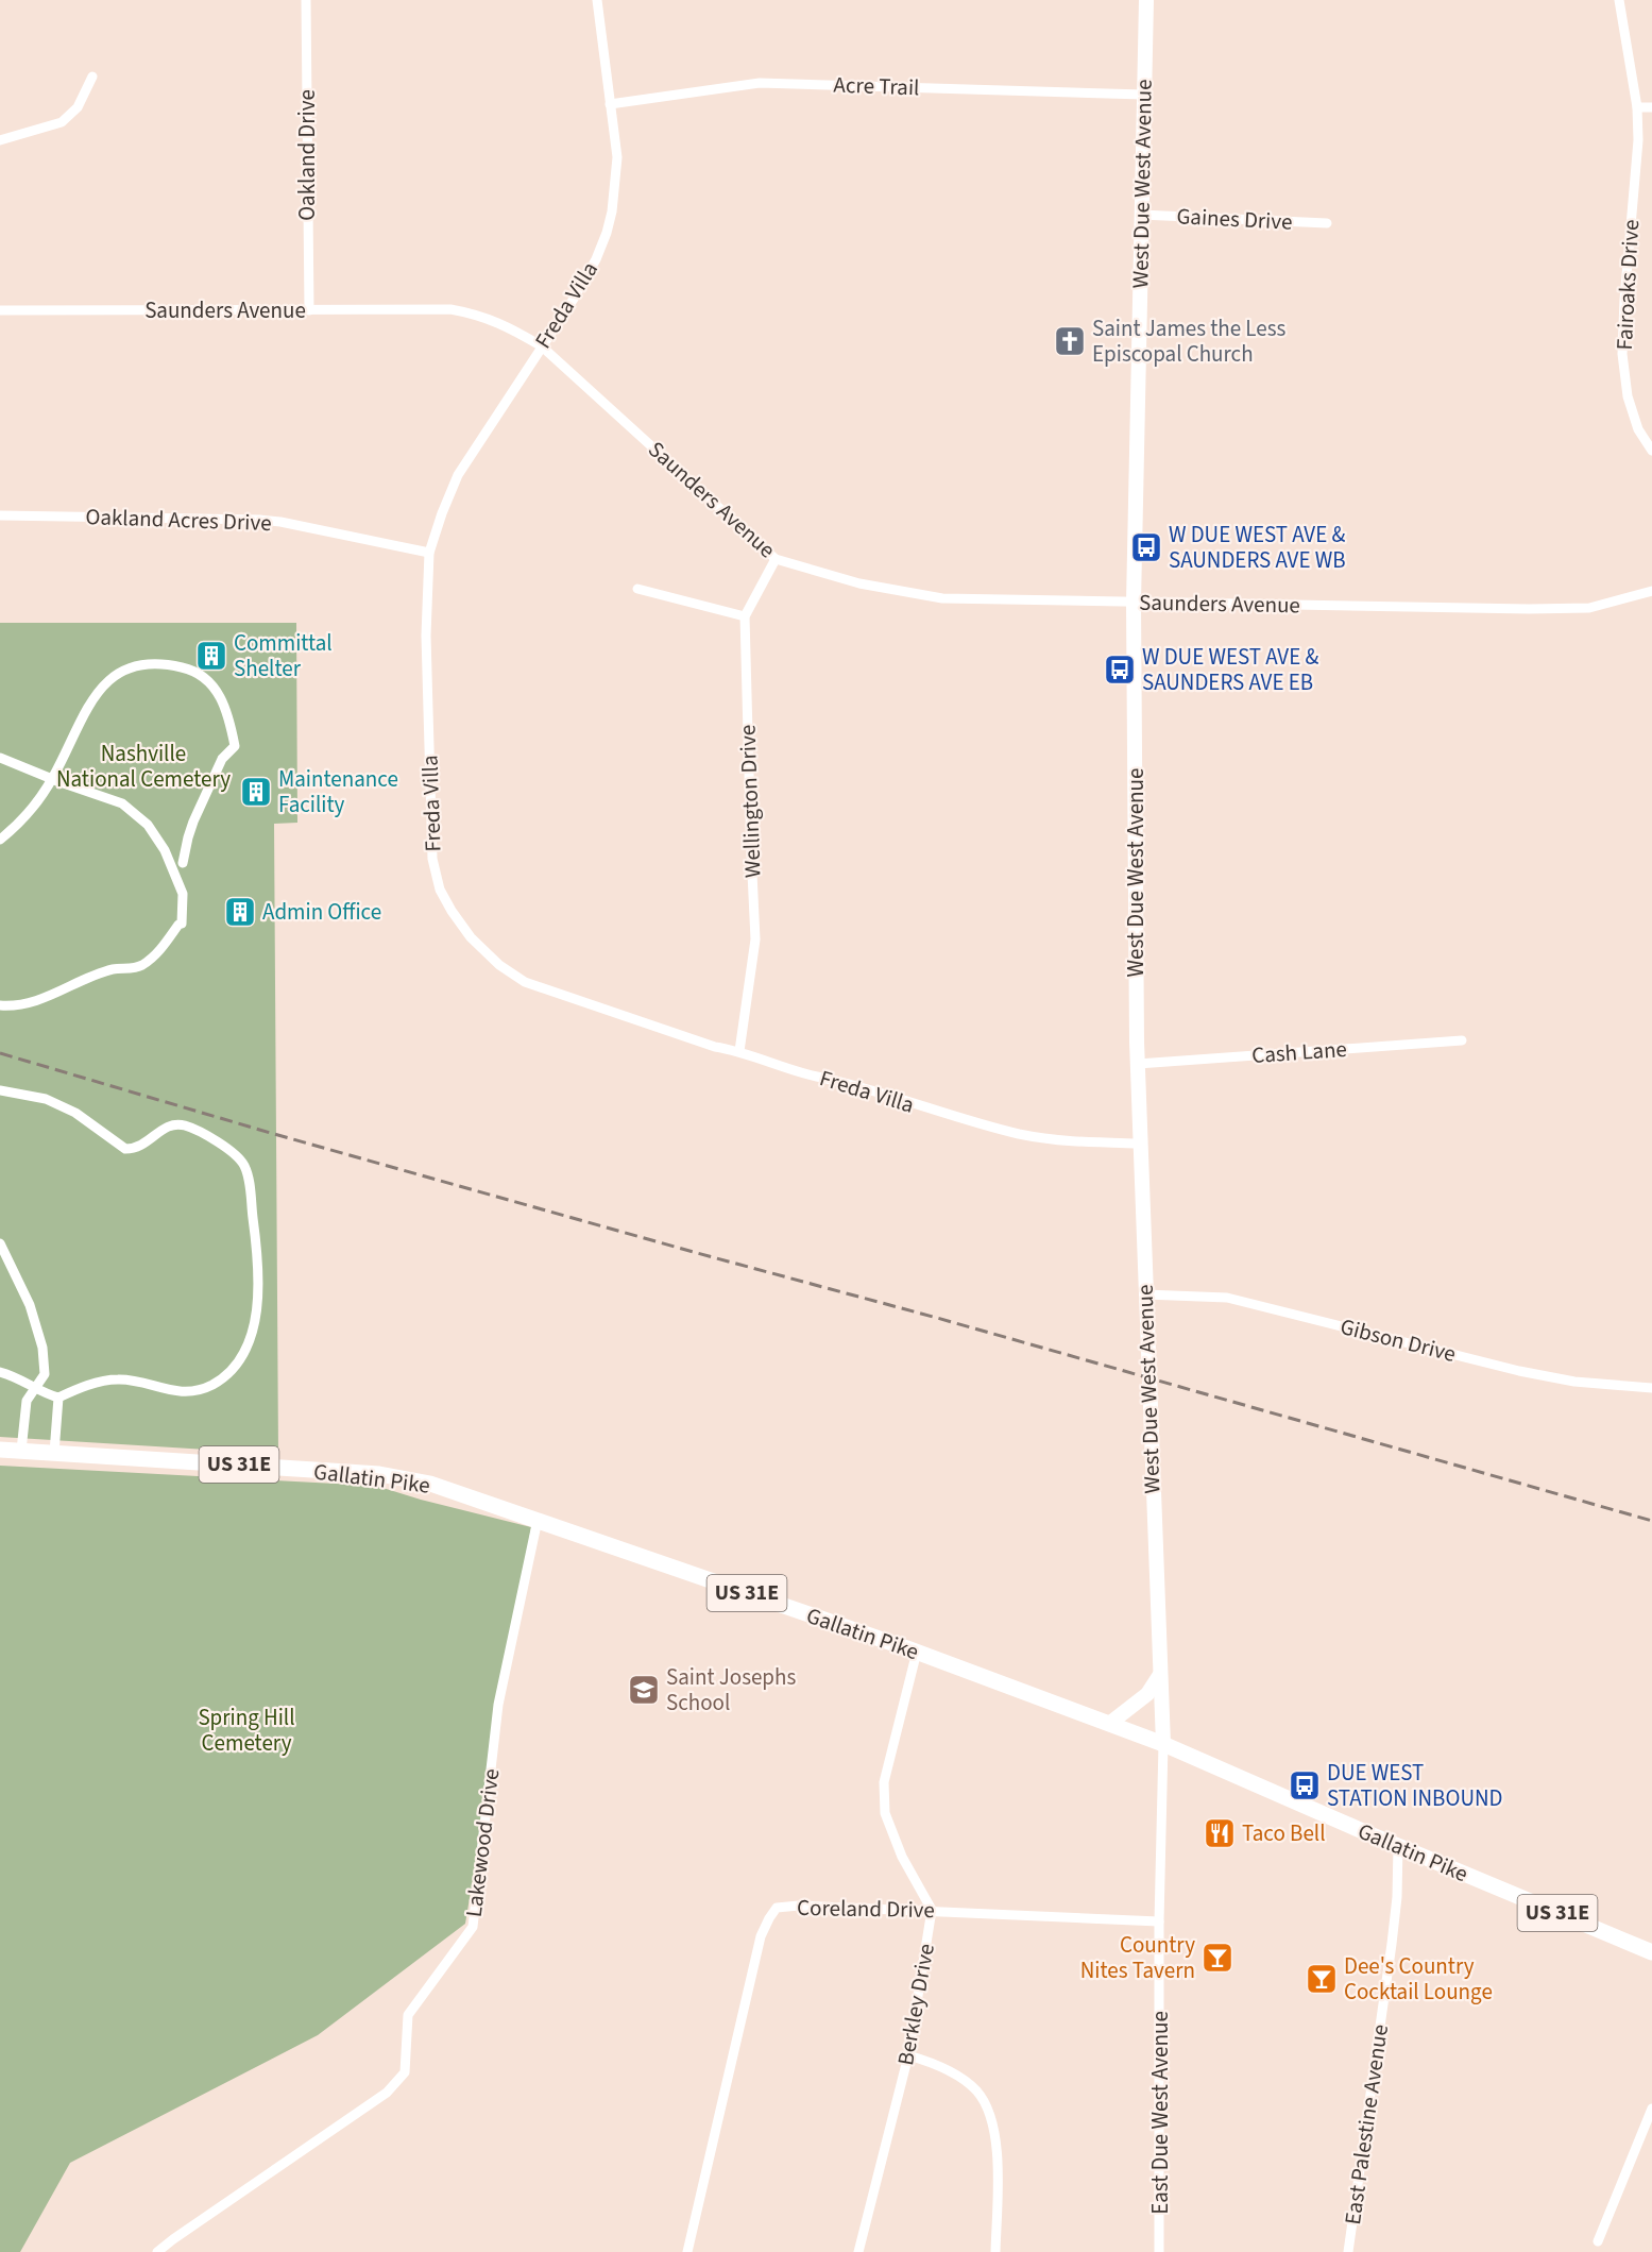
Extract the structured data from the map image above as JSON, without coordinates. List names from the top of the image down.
{
  "streets": {
    "main road": ["West Due West Avenue", "US 31E", "Gallatin Pike"],
    "street": [
      "Acre Trail",
      "Oakland Drive",
      "Gaines Drive",
      "Fairoaks Drive",
      "Freda Villa",
      "Saunders Avenue",
      "Oakland Acres Drive",
      "Wellington Drive",
      "Cash Lane",
      "Gibson Drive",
      "Lakewood Drive",
      "Coreland Drive",
      "Berkley Drive",
      "East Due West Avenue",
      "East Palestine Avenue"
    ]
  },
  "crossings": [
    ["Acre Trail", "West Due West Avenue"],
    ["Acre Trail", "Freda Villa"],
    ["Oakland Drive", "Saunders Avenue"],
    ["West Due West Avenue", "Gaines Drive"],
    ["West Due West Avenue", "Freda Villa"],
    ["West Due West Avenue", "Saunders Avenue"],
    ["West Due West Avenue", "Cash Lane"],
    ["West Due West Avenue", "Gibson Drive"],
    ["West Due West Avenue", "Gallatin Pike"],
    ["West Due West Avenue", "East Due West Avenue"],
    ["Freda Villa", "Saunders Avenue"],
    ["Freda Villa", "Oakland Acres Drive"],
    ["Freda Villa", "Wellington Drive"],
    ["Saunders Avenue", "Wellington Drive"],
    ["Gallatin Pike", "Lakewood Drive"],
    ["Gallatin Pike", "East Due West Avenue"],
    ["Gallatin Pike", "East Palestine Avenue"],
    ["Coreland Drive", "Berkley Drive"],
    ["Coreland Drive", "East Due West Avenue"]
  ],
  "parks": ["Nashville National Cemetery", "Spring Hill Cemetery"],
  "places": {
    "church": ["Saint James the Less Episcopal Church"],
    "bus stop": ["W DUE WEST AVE & SAUNDERS AVE WB", "W DUE WEST AVE & SAUNDERS AVE EB", "DUE WEST STATION INBOUND"],
    "building": ["Committal Shelter", "Maintenance Facility", "Admin Office"],
    "school or university": ["Saint Josephs School"],
    "restaurant": ["Taco Bell"],
    "bar": ["Country Nites Tavern", "Dee's Country Cocktail Lounge"]
  }
}
